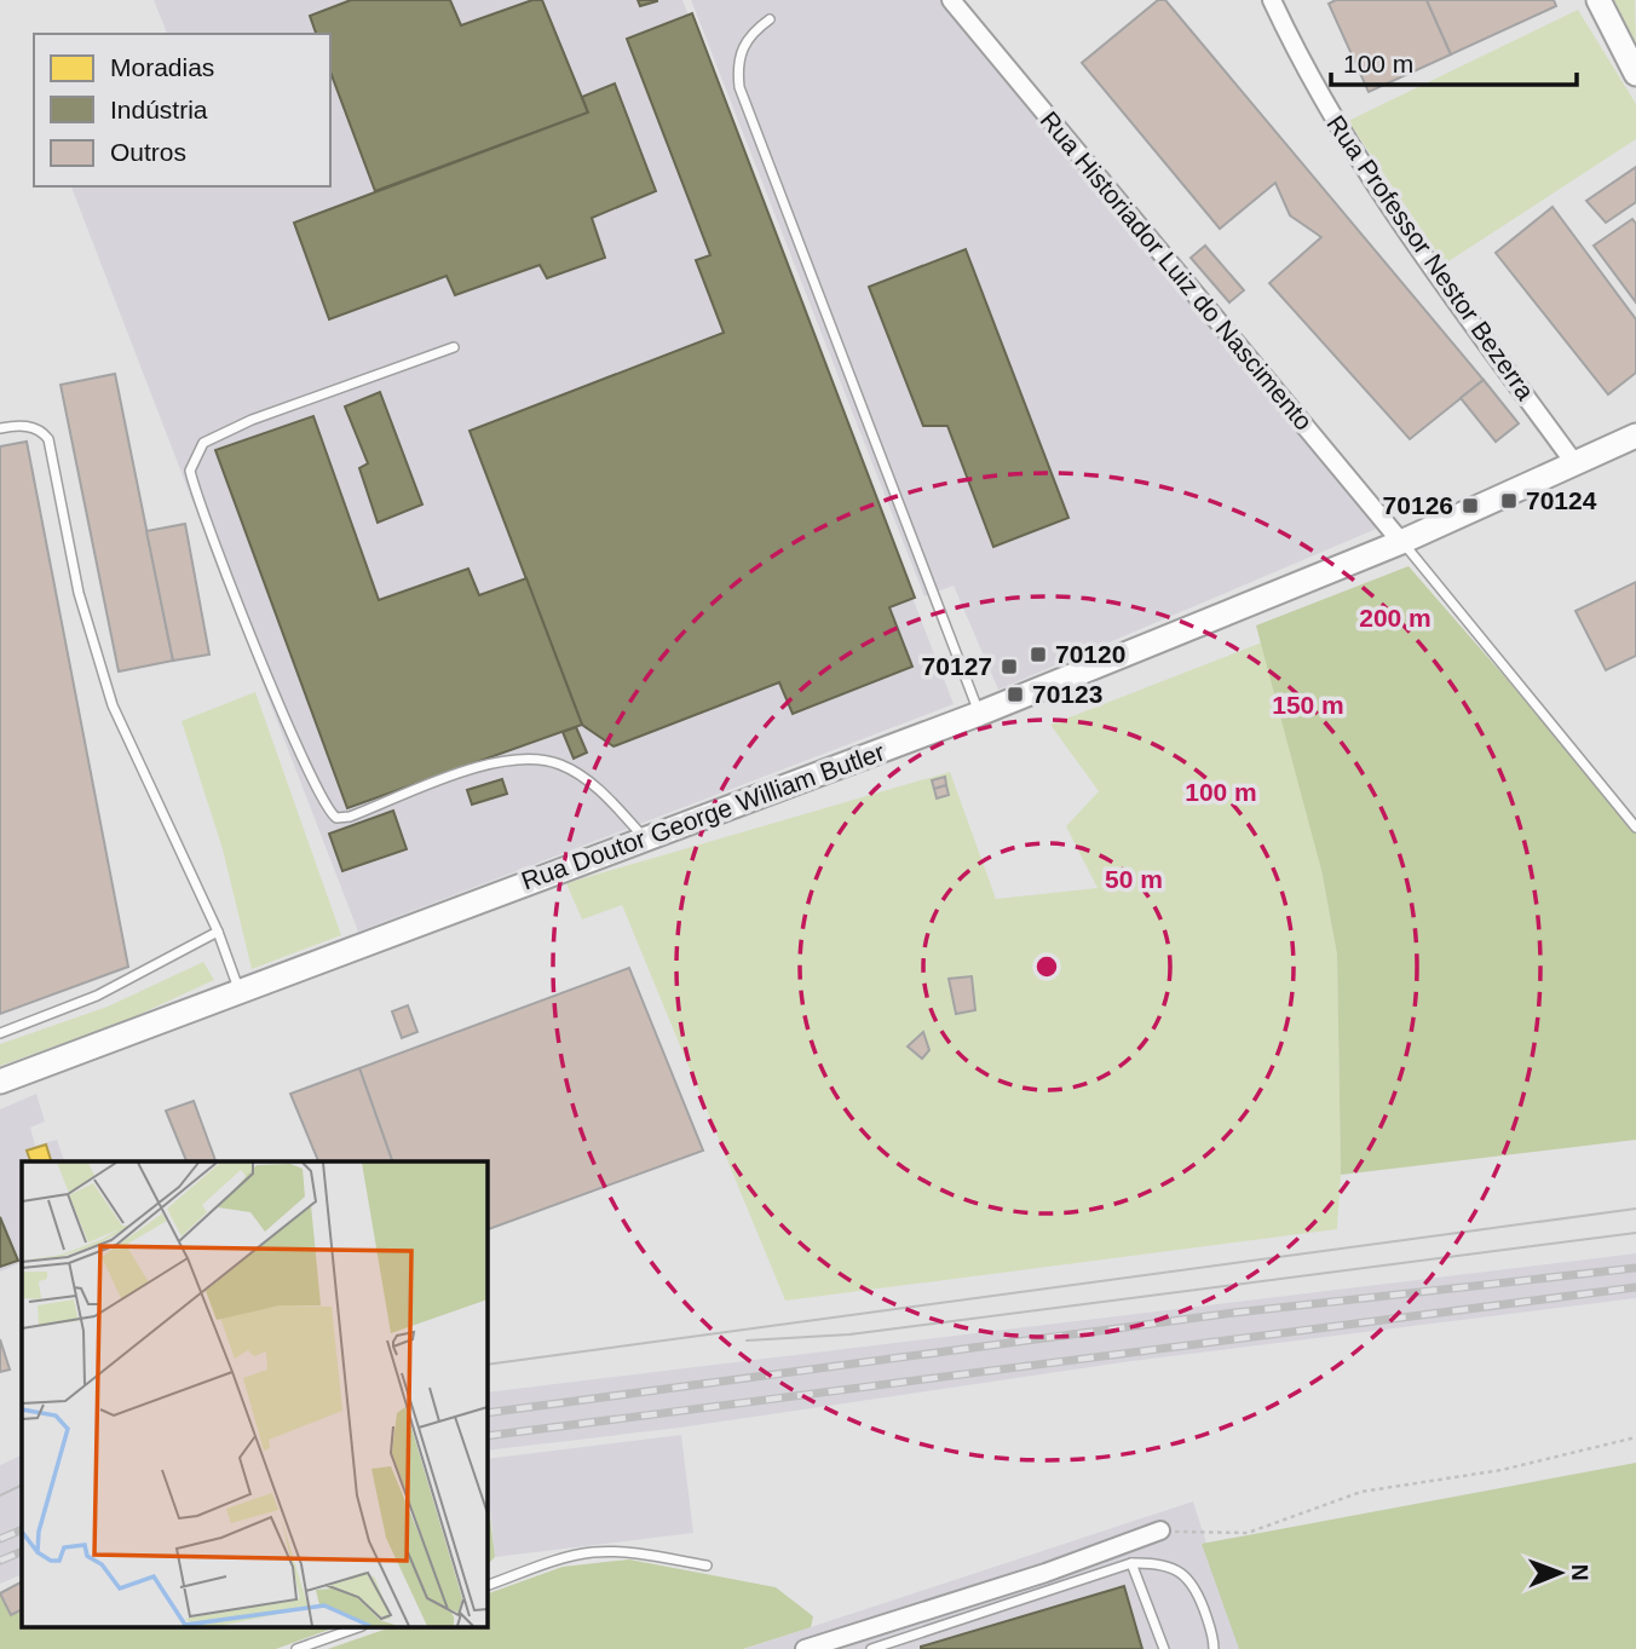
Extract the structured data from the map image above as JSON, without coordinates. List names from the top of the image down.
{
  "streets": {
    "street": ["Rua Professor Nestor Bezerra", "Rua Historiador Luiz do Nascimento", "Rua Doutor George William Butler"]
  },
  "crossings": [
    ["Rua Professor Nestor Bezerra", "Rua Doutor George William Butler"],
    ["Rua Historiador Luiz do Nascimento", "Rua Doutor George William Butler"]
  ],
  "places": {
    "transit": [
      "70124",
      "70126",
      "70120",
      "70127",
      "70123"
    ]
  },
  "legend": ["Moradias", "Indústria", "Outros"],
  "scale_bar": "100 m",
  "north": "right",
  "rings": [
    "200 m",
    "150 m",
    "100 m",
    "50 m"
  ]
}
